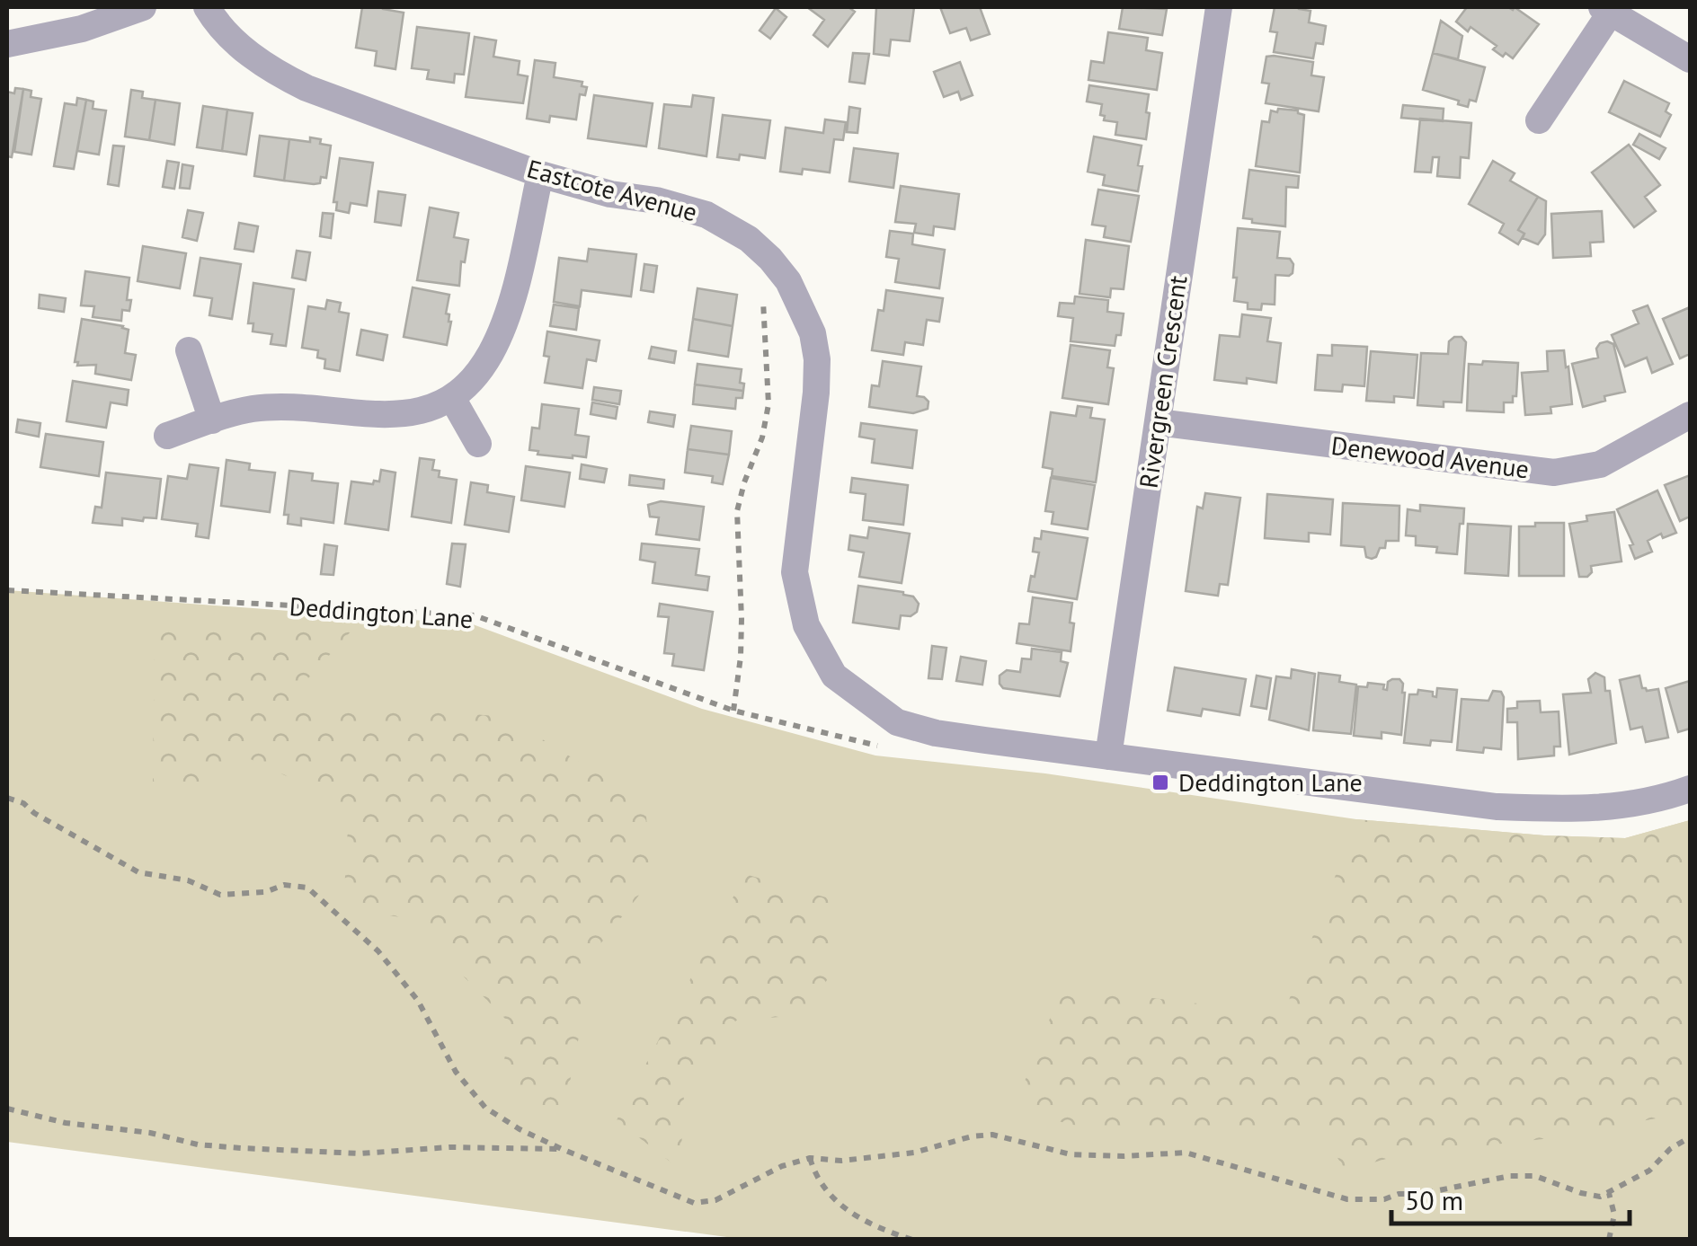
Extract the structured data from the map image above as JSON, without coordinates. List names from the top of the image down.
{
  "streets": {
    "street": ["Eastcote Avenue", "Rivergreen Crescent", "Denewood Avenue"],
    "path": ["Deddington Lane"]
  },
  "crossings": [
    ["Eastcote Avenue", "Rivergreen Crescent"],
    ["Rivergreen Crescent", "Denewood Avenue"]
  ],
  "places": {
    "transit": ["Deddington Lane"]
  },
  "scale_bar": "50 m"
}
